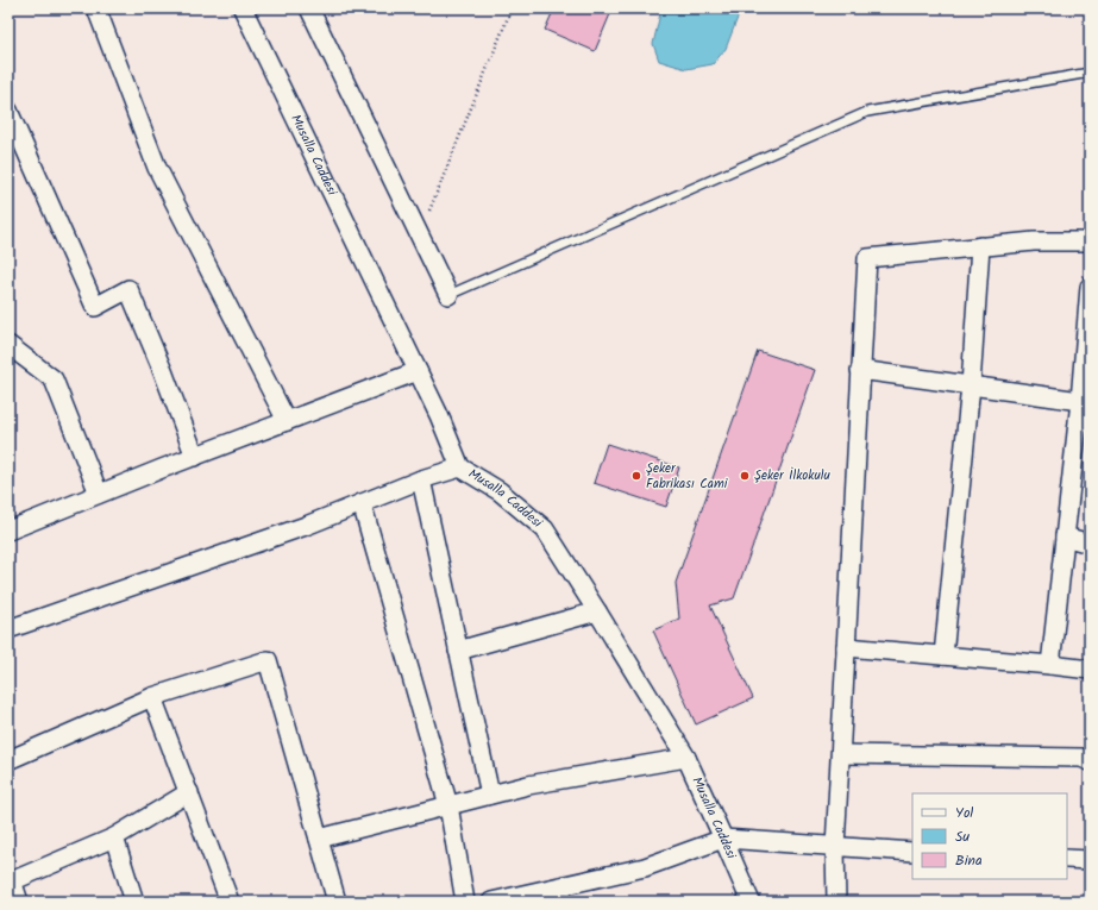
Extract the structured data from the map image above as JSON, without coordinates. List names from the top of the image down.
{
  "streets": {
    "street": ["Musalla Caddesi"]
  },
  "places": ["Şeker Fabrikası Cami", "Şeker İlkokulu"],
  "legend": ["Yol", "Su", "Bina"]
}
